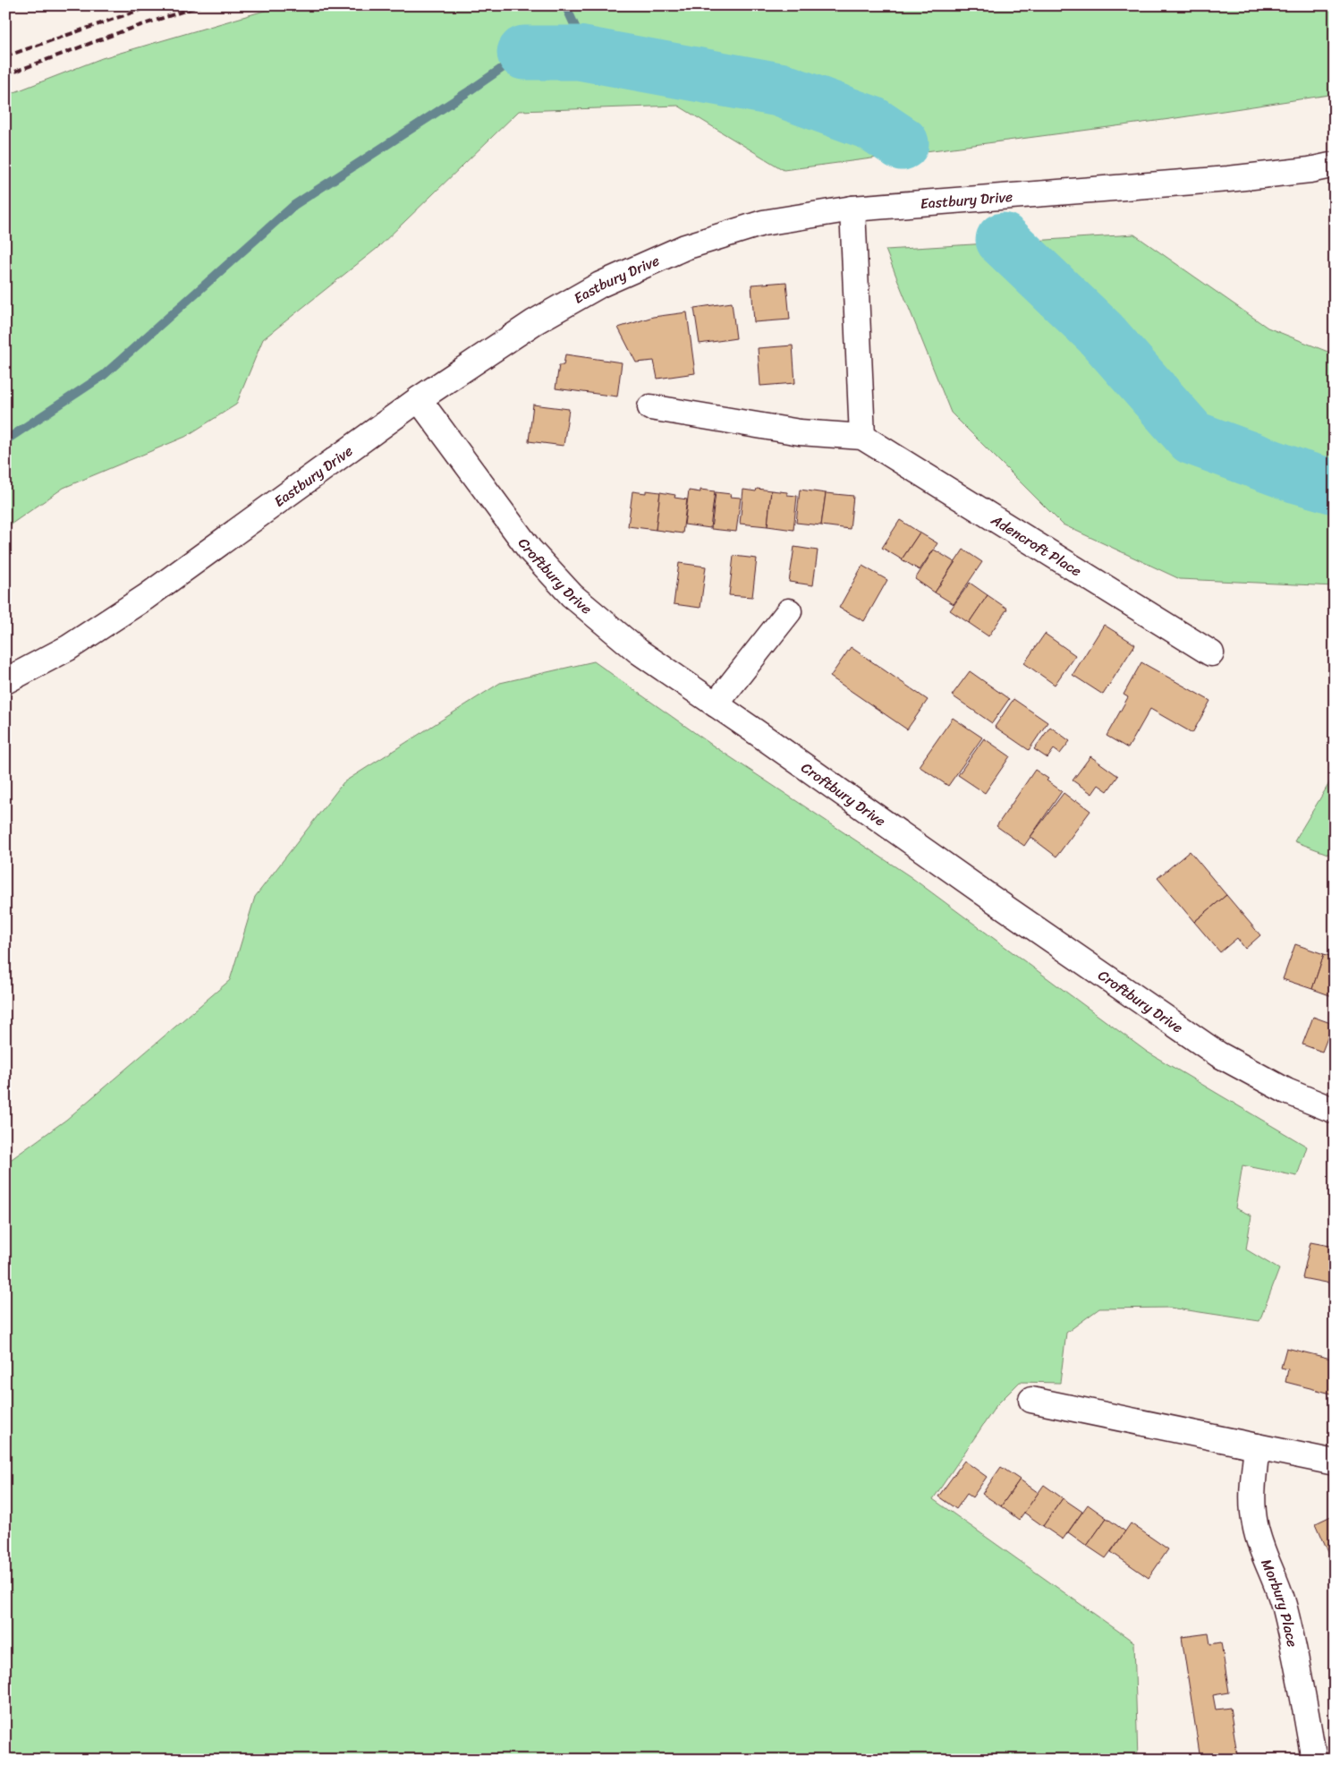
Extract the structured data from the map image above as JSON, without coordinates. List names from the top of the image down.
{
  "streets": {
    "street": [
      "Eastbury Drive",
      "Adencroft Place",
      "Croftbury Drive",
      "Morbury Place"
    ]
  },
  "crossings": [
    ["Eastbury Drive", "Croftbury Drive"]
  ]
}
